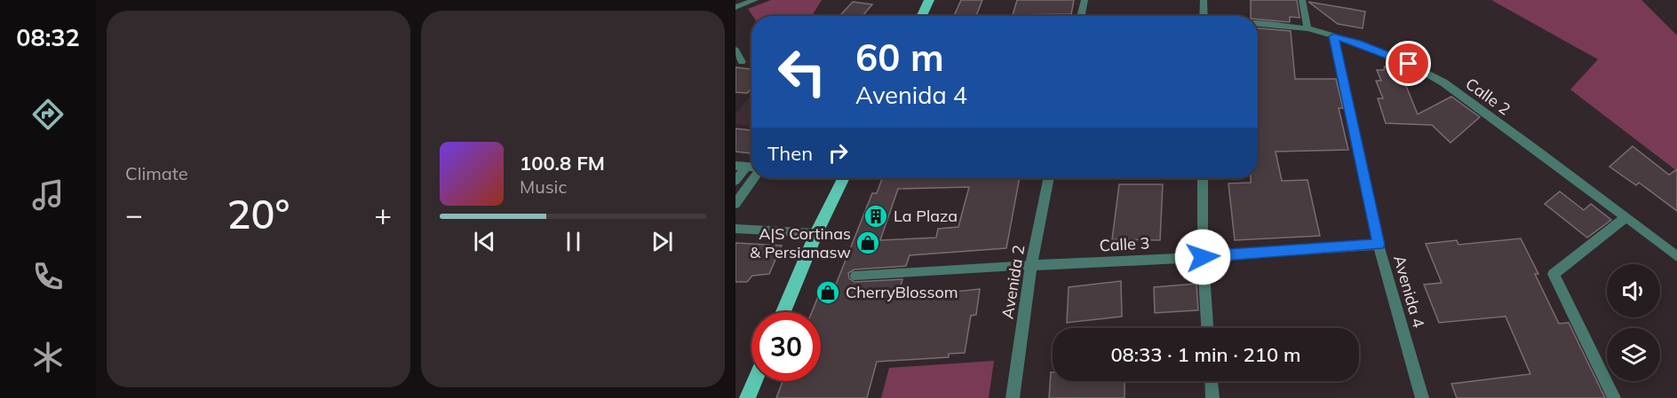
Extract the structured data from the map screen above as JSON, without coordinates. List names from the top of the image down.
{
  "streets": {
    "street": [
      "Calle 2",
      "Calle 3",
      "Avenida 2",
      "Avenida 4"
    ]
  },
  "crossings": [
    ["Calle 2", "Avenida 4"],
    ["Calle 3", "Avenida 2"],
    ["Calle 3", "Avenida 4"]
  ],
  "places": {
    "building": ["La Plaza"],
    "shop": ["A|S Cortinas & Persianasw", "CherryBlossom"]
  },
  "page": {
    "tabs": "08:32",
    "tile": "Climate",
    "turn": ["60 m", "Avenida 4"],
    "then": "Then",
    "song": ["100.8 FM", "Music"],
    "heat": ["−", "20°", "+"],
    "limit": "30",
    "trip": "08:33 · 1 min · 210 m"
  }
}
